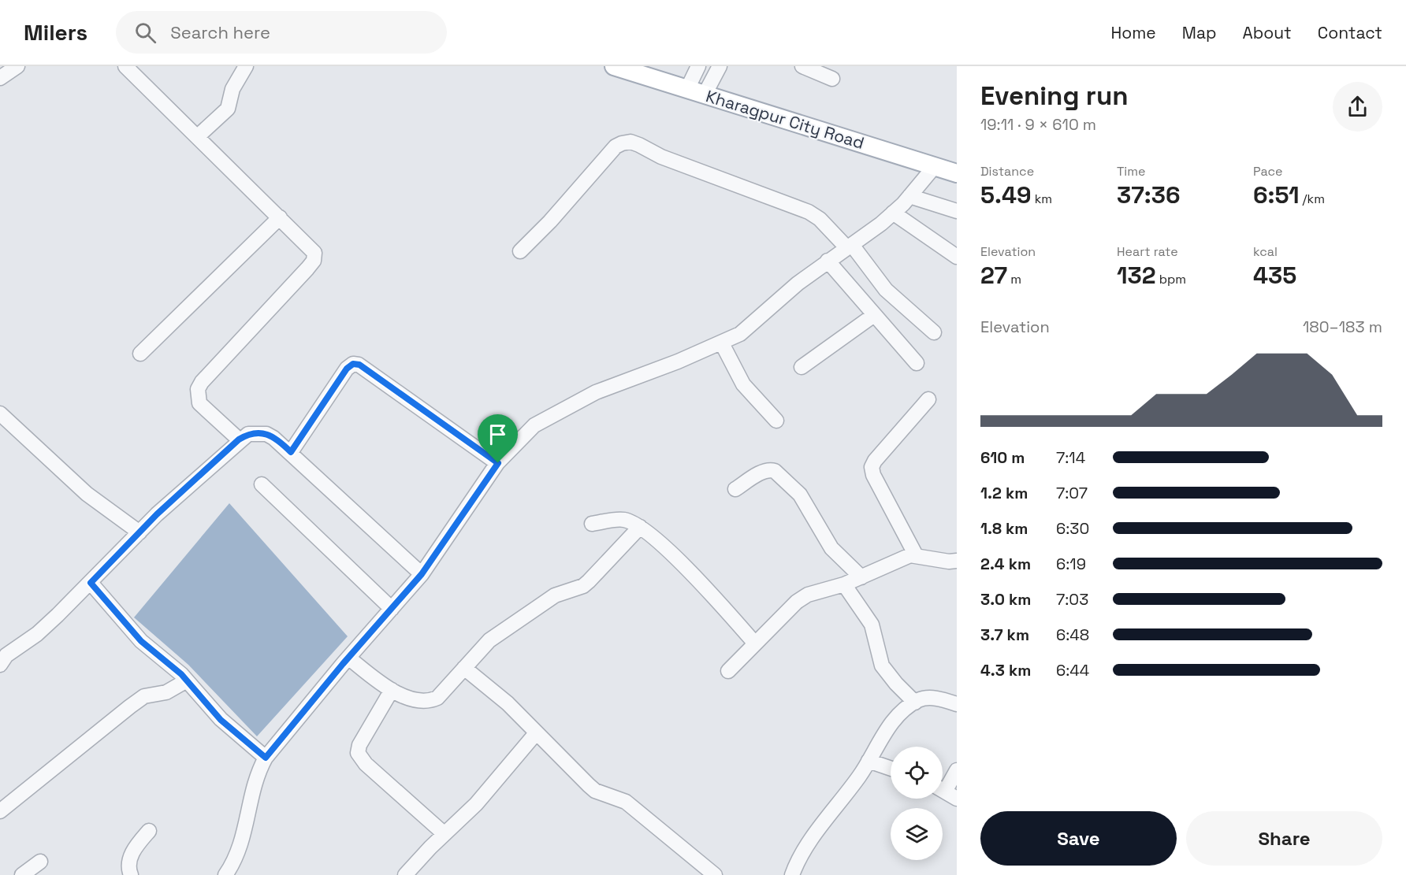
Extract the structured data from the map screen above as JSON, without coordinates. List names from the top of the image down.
{
  "streets": {
    "main road": ["Kharagpur City Road"]
  },
  "page": {
    "header": "Milers",
    "search": "Search here",
    "nav": [
      "Home",
      "Map",
      "About",
      "Contact"
    ],
    "heading": ["Evening run", "19:11 · 9 × 610 m"],
    "stats": [
      ["Distance", "5.49 km"],
      ["Time", "37:36"],
      ["Pace", "6:51 /km"],
      ["Elevation", "27 m"],
      ["Heart rate", "132 bpm"],
      ["kcal", "435"]
    ],
    "chart": ["Elevation", "180–183 m"],
    "list": [
      {
        "name": "610 m",
        "note": "7:14"
      },
      {
        "name": "1.2 km",
        "note": "7:07"
      },
      {
        "name": "1.8 km",
        "note": "6:30"
      },
      {
        "name": "2.4 km",
        "note": "6:19"
      },
      {
        "name": "3.0 km",
        "note": "7:03"
      },
      {
        "name": "3.7 km",
        "note": "6:48"
      },
      {
        "name": "4.3 km",
        "note": "6:44"
      }
    ],
    "buttons": ["Save", "Share"]
  }
}
